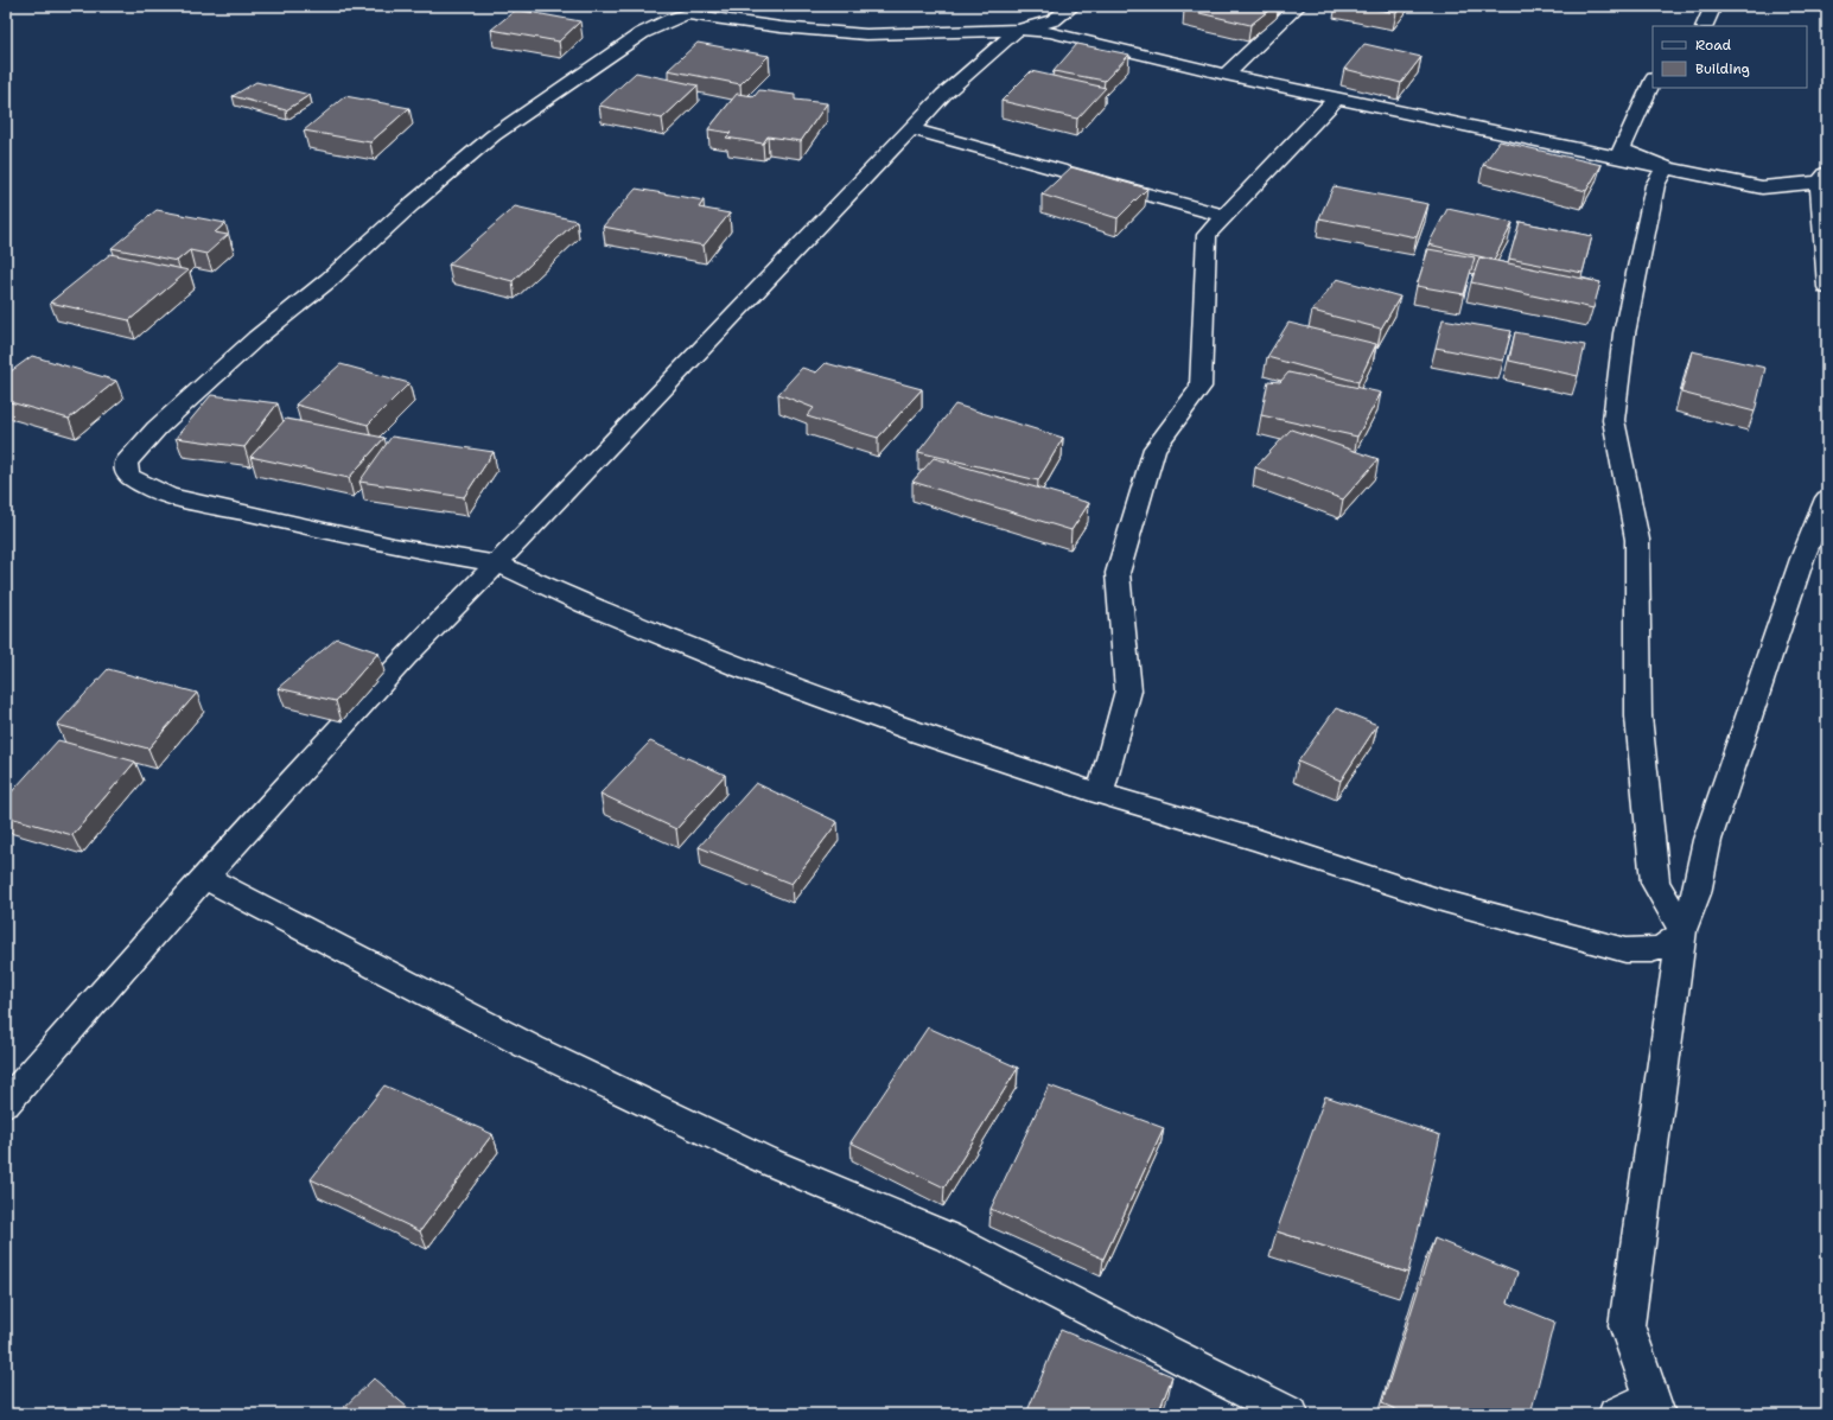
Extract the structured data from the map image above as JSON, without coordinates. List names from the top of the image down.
{
  "legend": ["Road", "Building"]
}
